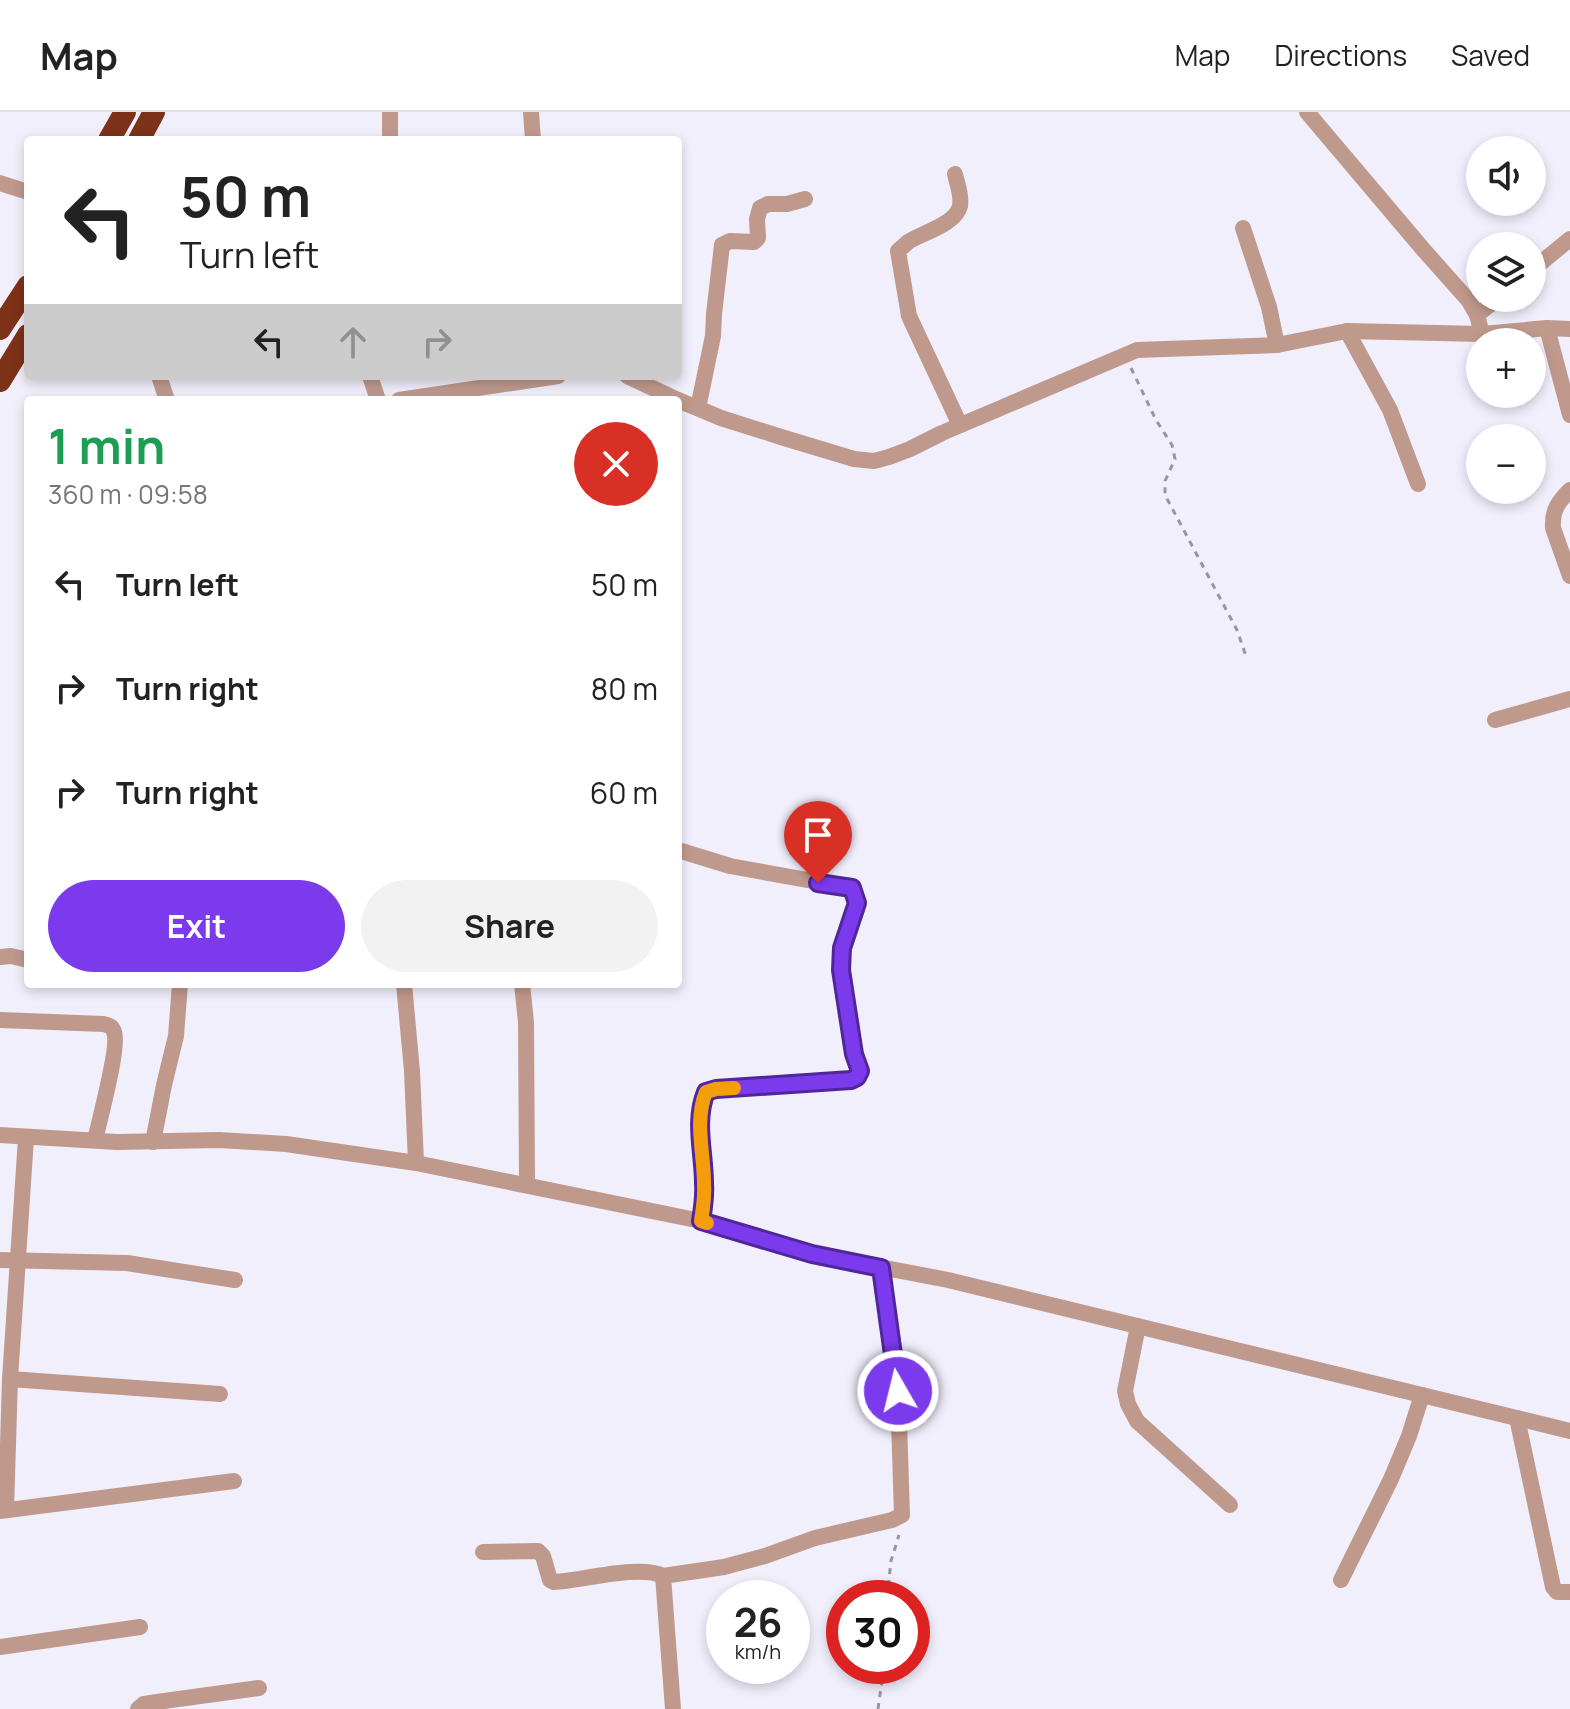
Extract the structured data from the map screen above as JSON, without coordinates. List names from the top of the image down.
{
  "page": {
    "header": "Map",
    "nav": ["Map", "Directions", "Saved"],
    "map_buttons": ["+", "−"],
    "turn": ["50 m", "Turn left"],
    "heading": ["1 min", "360 m · 09:58"],
    "list": [
      {
        "name": "Turn left",
        "value": "50 m"
      },
      {
        "name": "Turn right",
        "value": "80 m"
      },
      {
        "name": "Turn right",
        "value": "60 m"
      }
    ],
    "buttons": ["Exit", "Share"],
    "speed": "26 km/h",
    "limit": "30"
  }
}
